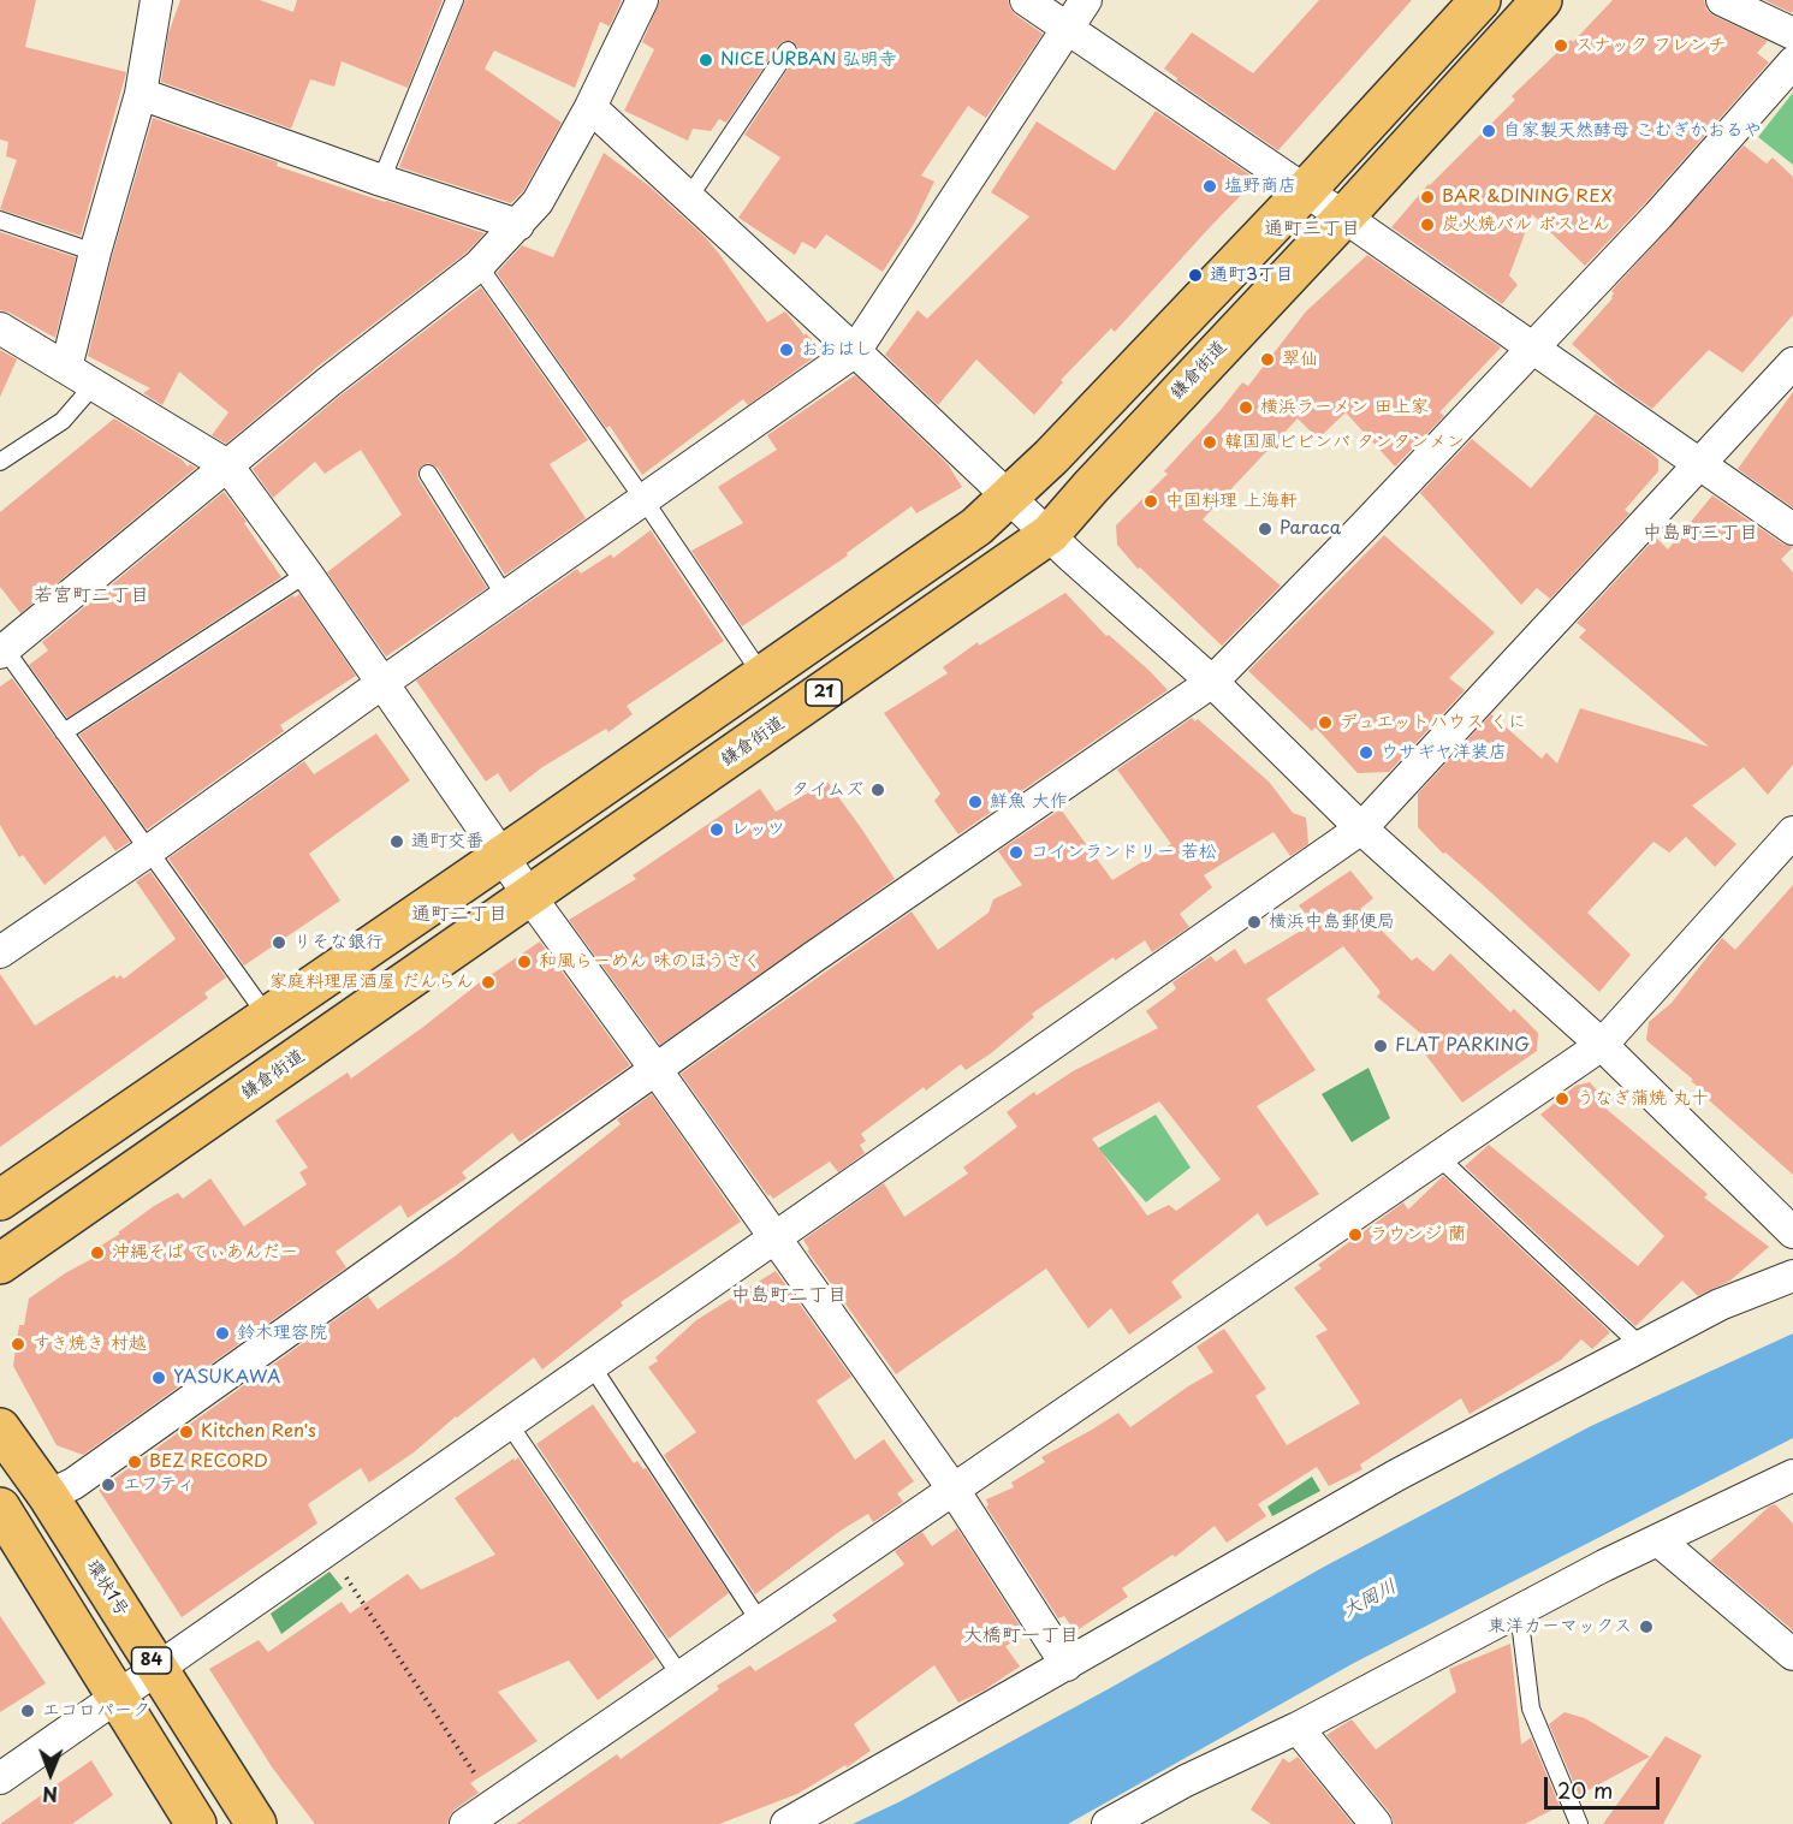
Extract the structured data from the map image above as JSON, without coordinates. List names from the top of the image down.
{
  "streets": {
    "main road": [
      "鎌倉街道",
      "21",
      "環状1号",
      "84"
    ]
  },
  "districts": [
    "通町三丁目",
    "中島町三丁目",
    "若宮町二丁目",
    "通町二丁目",
    "中島町二丁目",
    "大橋町一丁目"
  ],
  "water": ["大岡川"],
  "places": [
    "スナック フレンチ",
    "NICE URBAN 弘明寺",
    "自家製天然酵母 こむぎかおるや",
    "塩野商店",
    "BAR &DINING REX",
    "炭火焼バル ボスとん",
    "通町3丁目",
    "おおはし",
    "翠仙",
    "横浜ラーメン 田上家",
    "韓国風ビビンバ タンタンメン",
    "中国料理 上海軒",
    "Paraca",
    "デュエットハウス くに",
    "ウサギヤ洋装店",
    "タイムズ",
    "鮮魚 大作",
    "レッツ",
    "通町交番",
    "コインランドリー 若松",
    "横浜中島郵便局",
    "りそな銀行",
    "和風らーめん 味のほうさく",
    "家庭料理居酒屋 だんらん",
    "FLAT PARKING",
    "うなぎ蒲焼 丸十",
    "ラウンジ 蘭",
    "沖縄そば てぃあんだー",
    "鈴木理容院",
    "すき焼き 村越",
    "YASUKAWA",
    "Kitchen Ren's",
    "BEZ RECORD",
    "エフティ",
    "東洋カーマックス",
    "エコロパーク"
  ],
  "scale_bar": "20 m",
  "north": "bottom"
}
